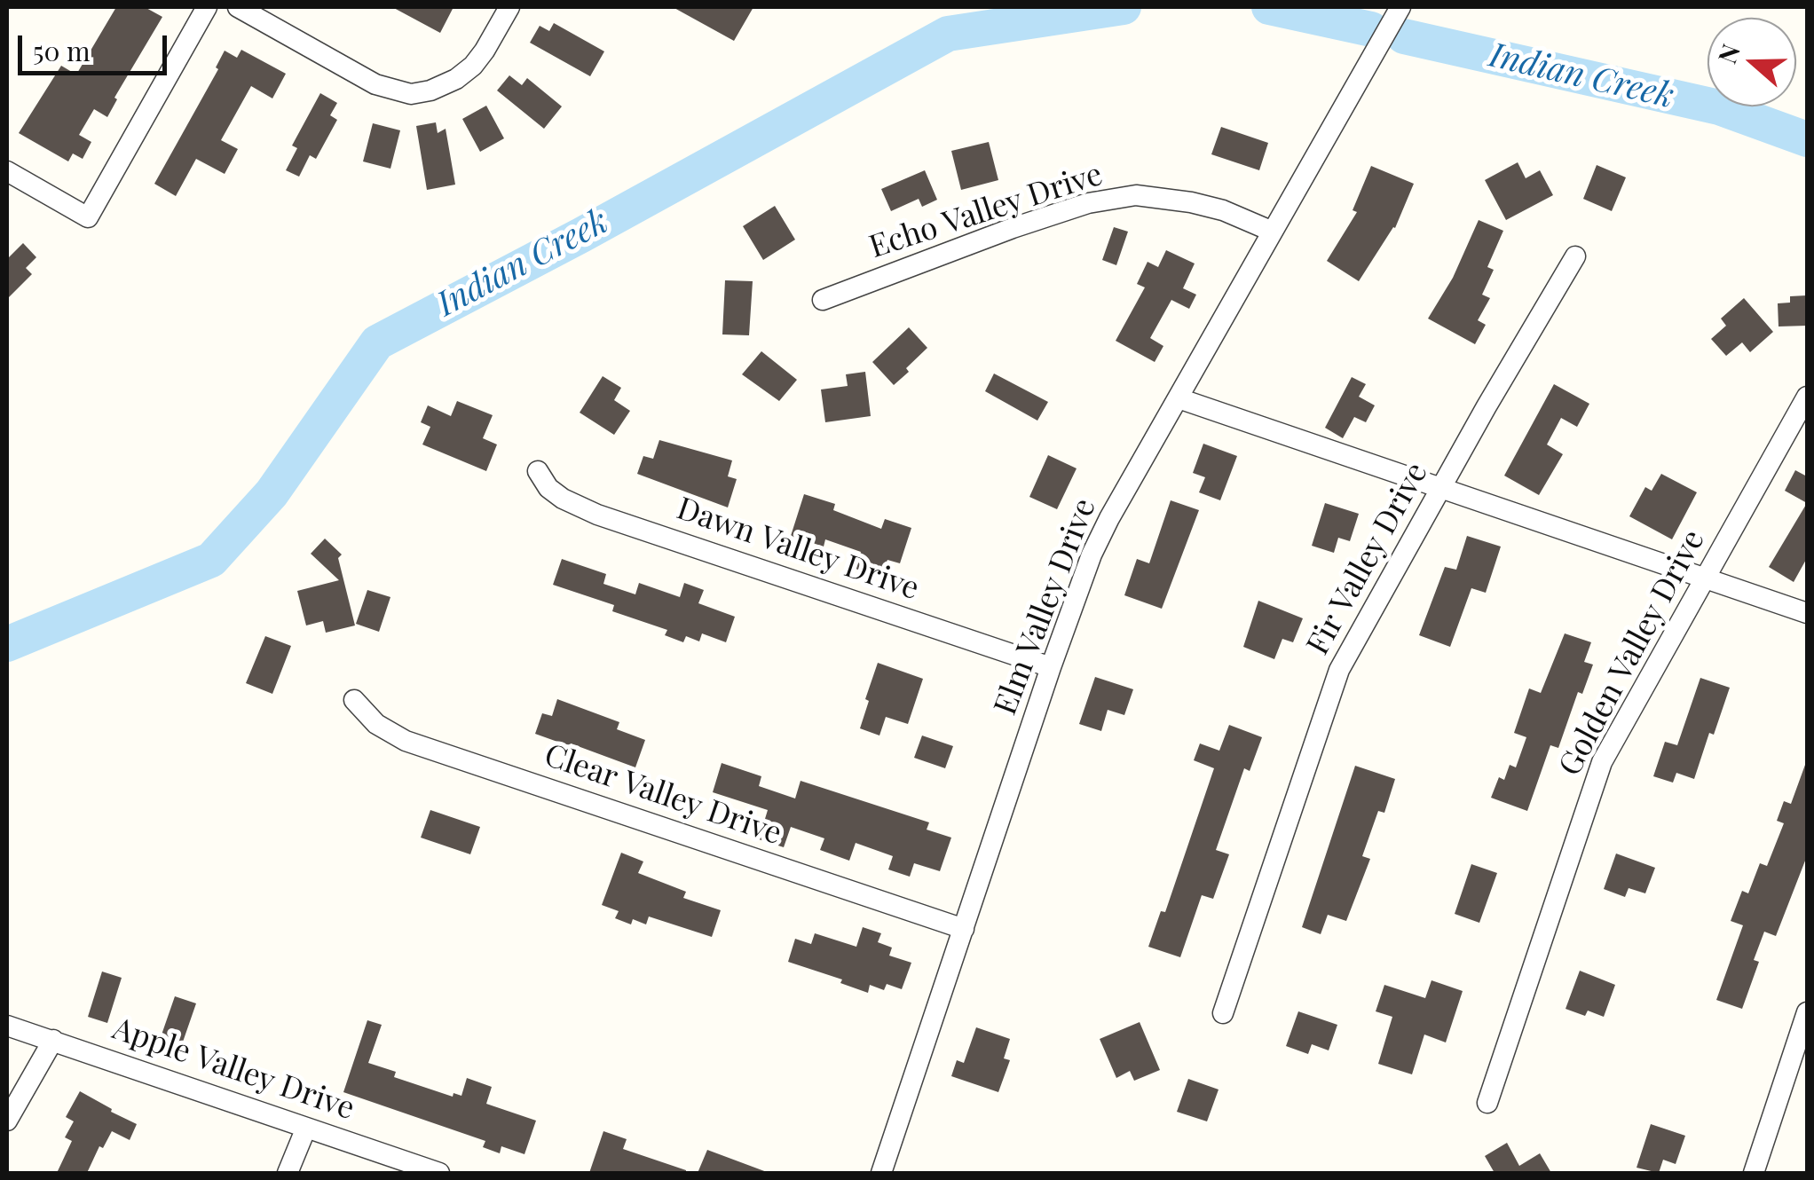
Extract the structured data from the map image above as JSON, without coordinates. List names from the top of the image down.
{
  "streets": {
    "street": [
      "Echo Valley Drive",
      "Dawn Valley Drive",
      "Fir Valley Drive",
      "Elm Valley Drive",
      "Golden Valley Drive",
      "Clear Valley Drive",
      "Apple Valley Drive"
    ]
  },
  "crossings": [
    ["Echo Valley Drive", "Elm Valley Drive"],
    ["Dawn Valley Drive", "Elm Valley Drive"],
    ["Elm Valley Drive", "Clear Valley Drive"]
  ],
  "water": ["Indian Creek"],
  "scale_bar": "50 m",
  "north": "left"
}
